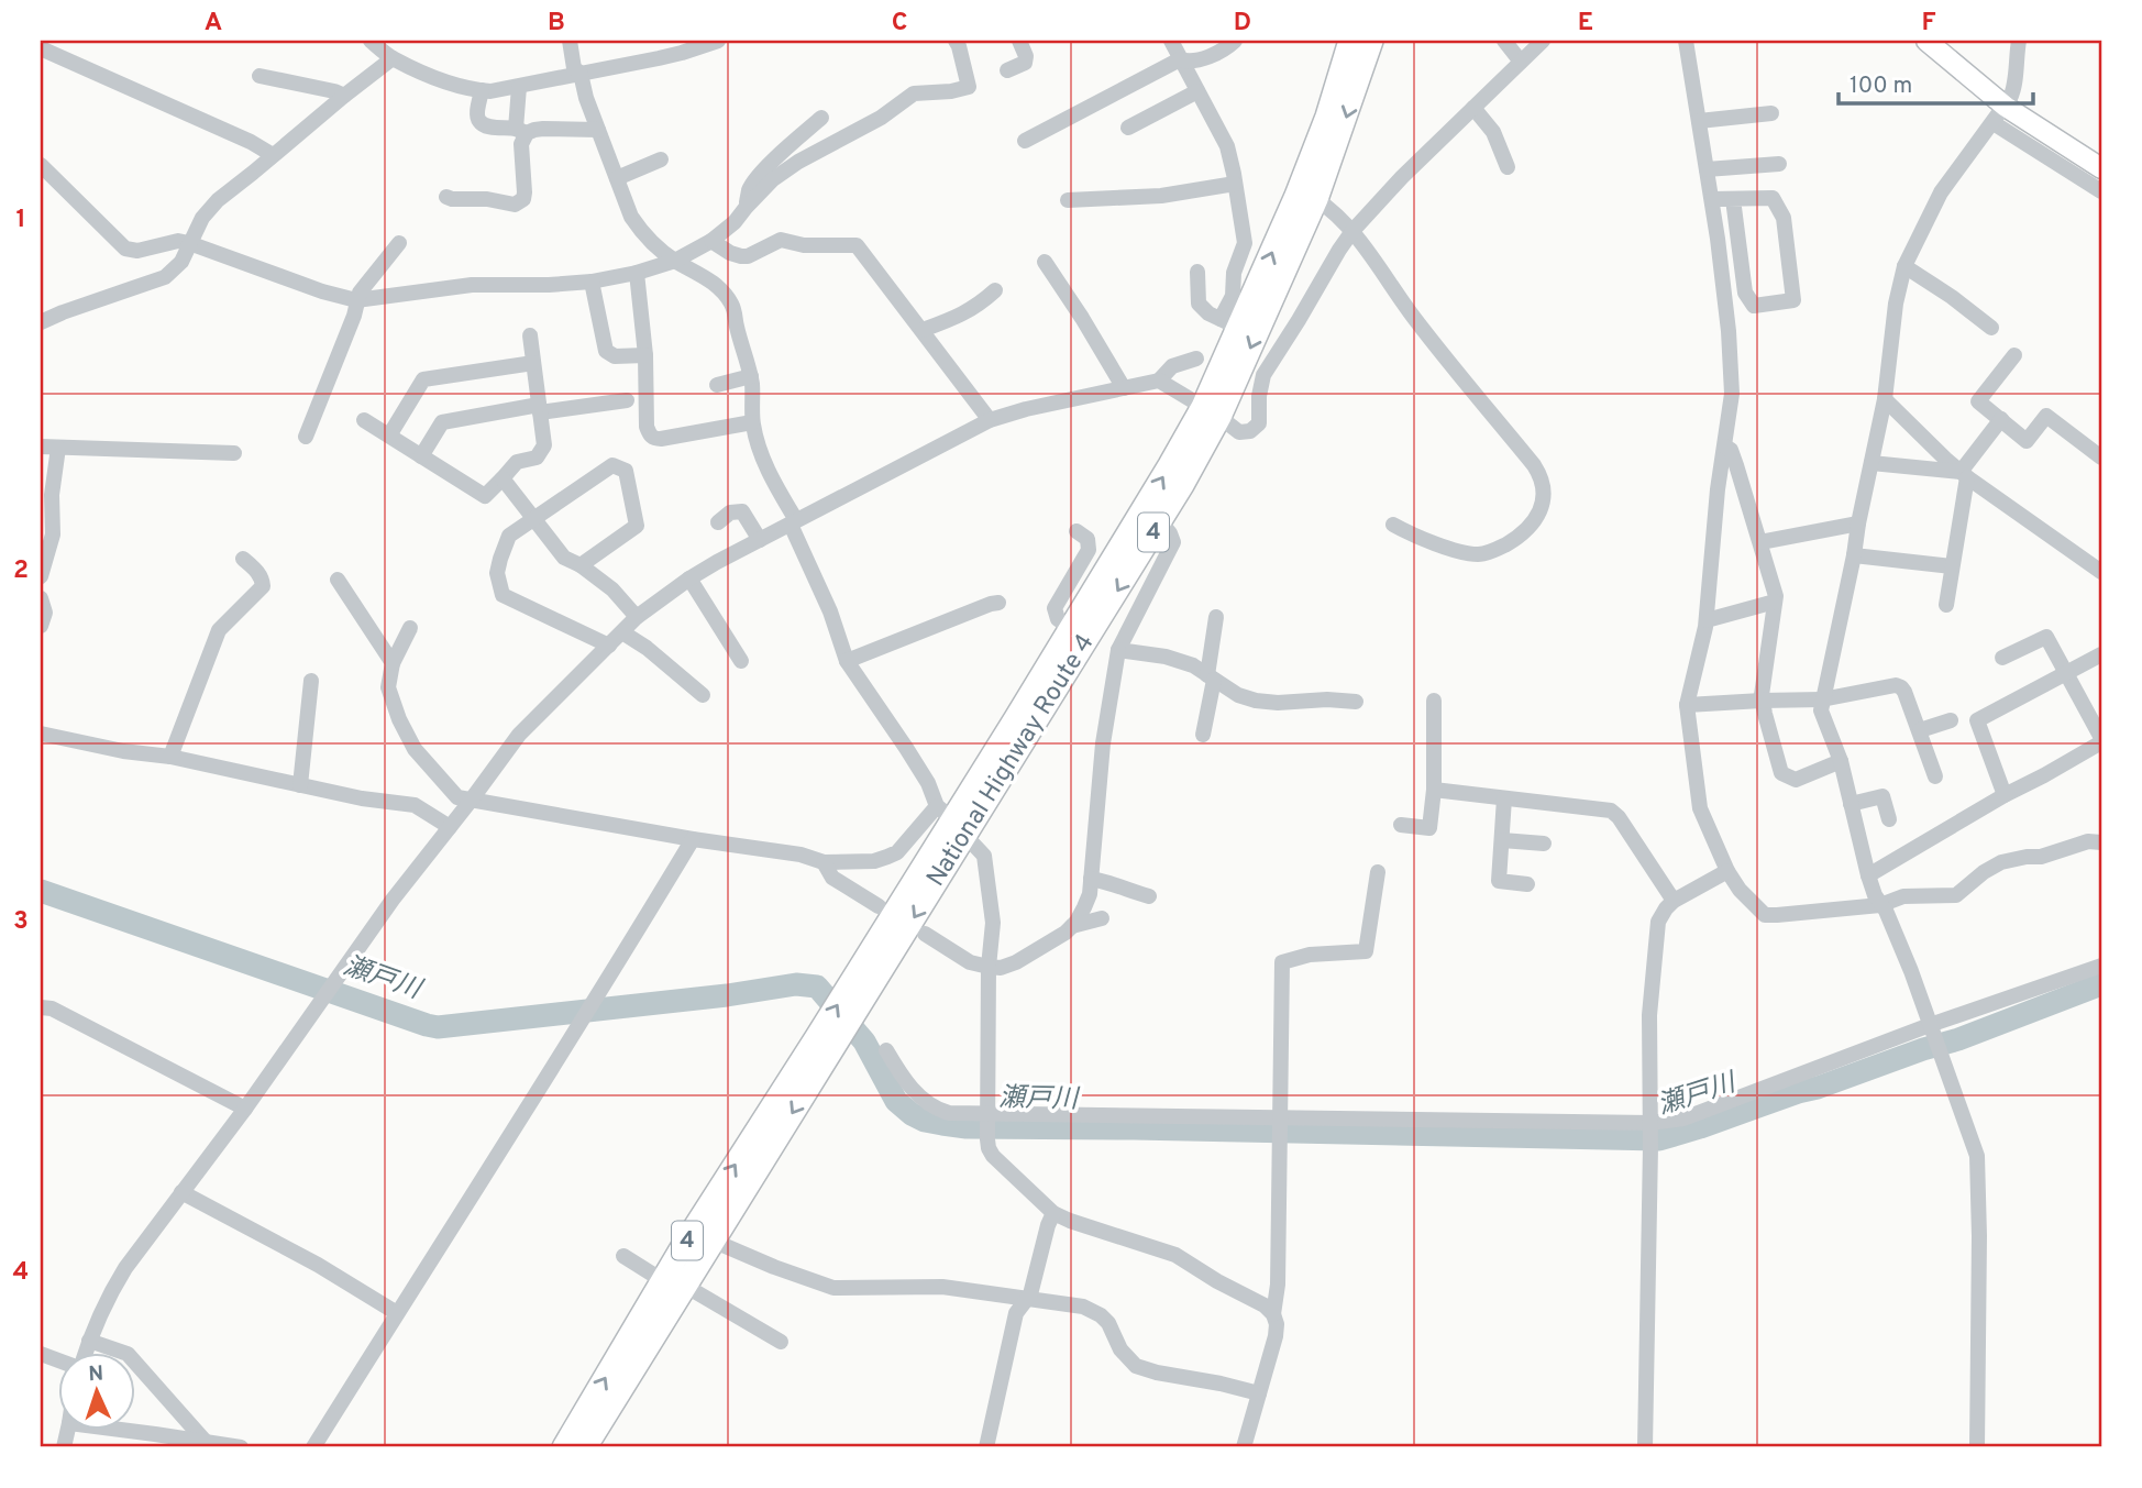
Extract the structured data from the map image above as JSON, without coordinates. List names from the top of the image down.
{
  "streets": {
    "highway": ["4", "National Highway Route 4"]
  },
  "water": ["瀬戸川"],
  "scale_bar": "100 m",
  "north": "top",
  "grid": {
    "columns": [
      "A",
      "B",
      "C",
      "D",
      "E",
      "F"
    ],
    "rows": [
      "1",
      "2",
      "3",
      "4"
    ]
  }
}
